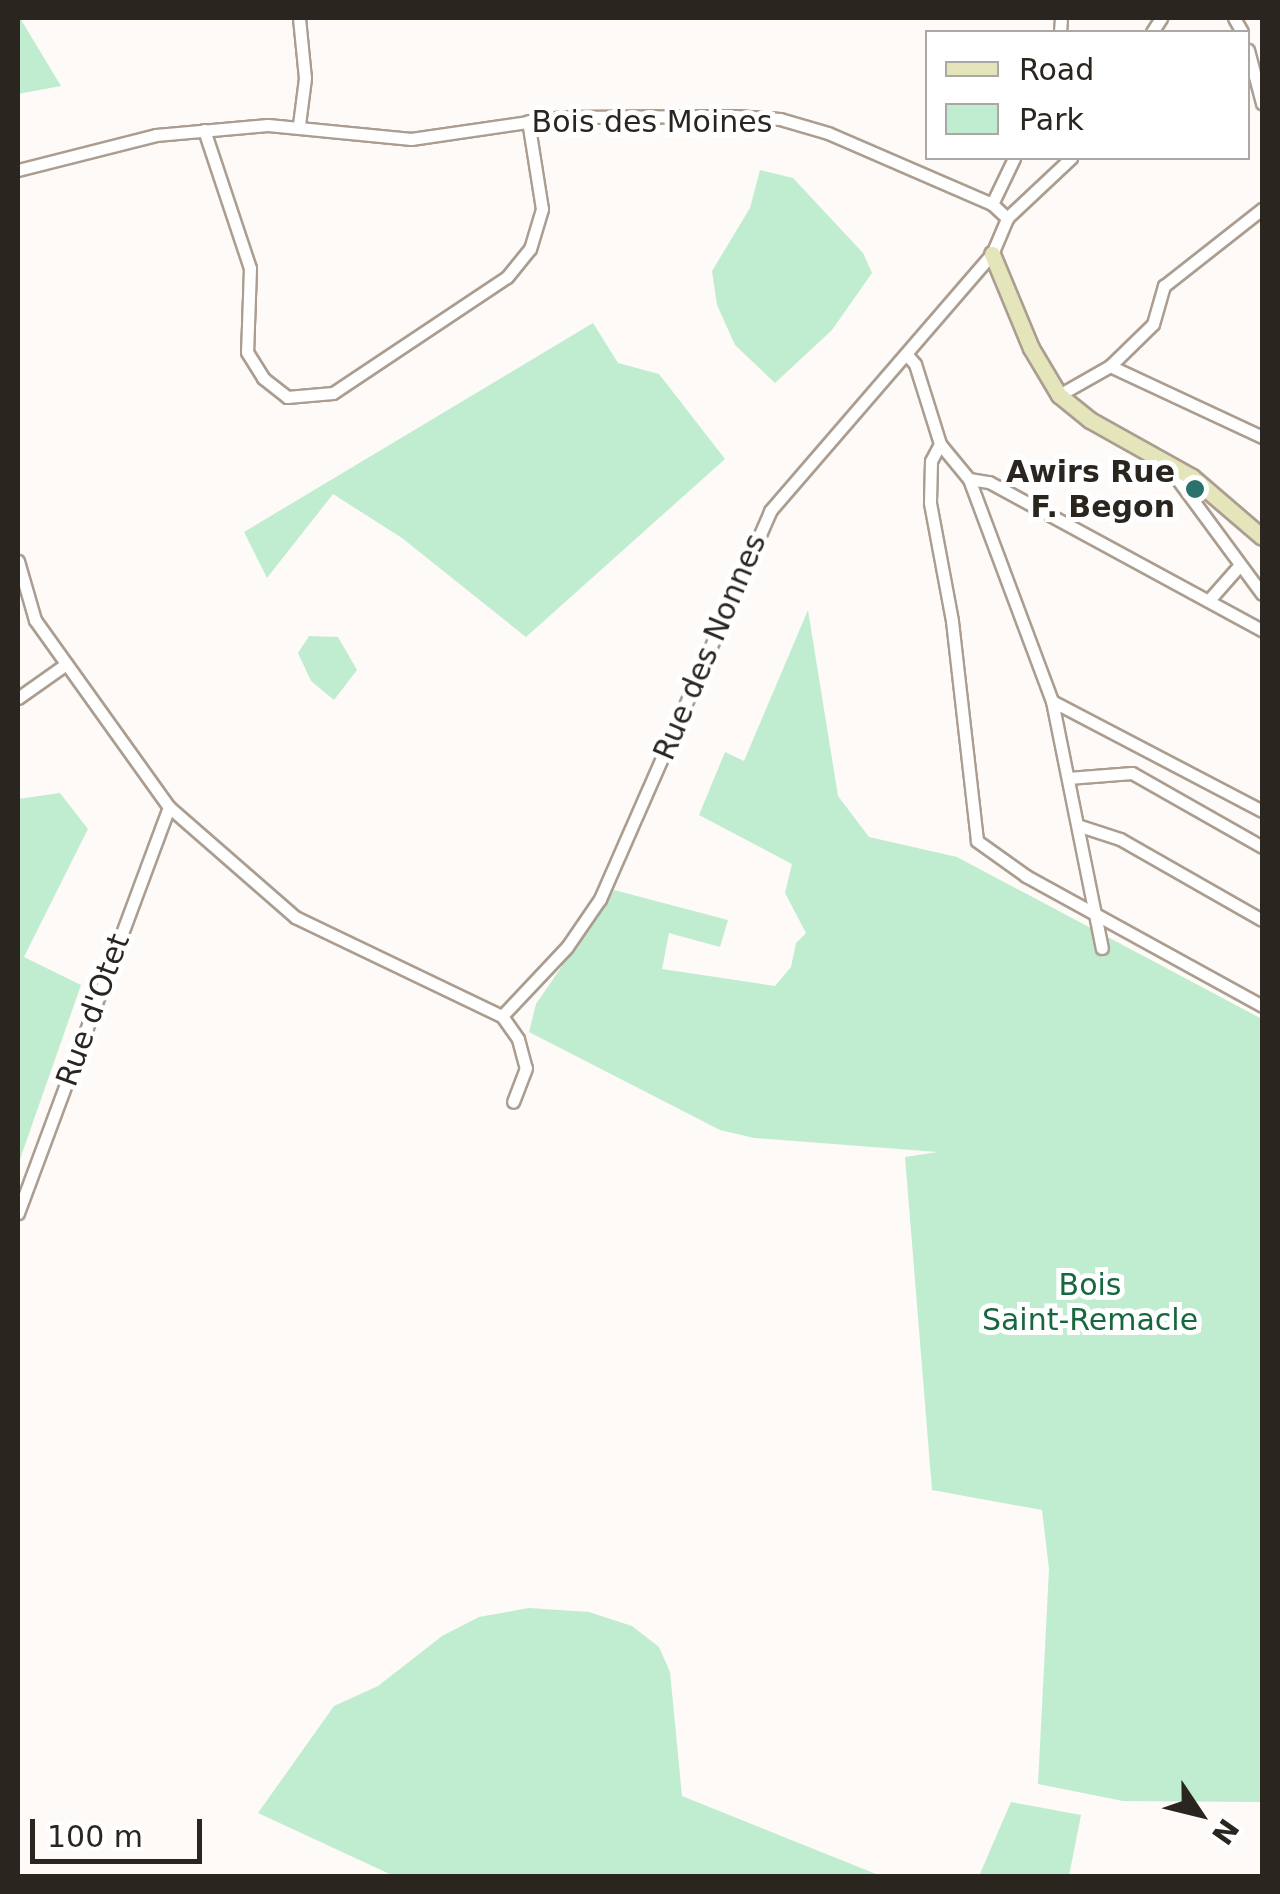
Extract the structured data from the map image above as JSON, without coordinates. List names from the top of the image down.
{
  "streets": {
    "street": ["Bois des Moines", "Rue des Nonnes", "Rue d'Otet"]
  },
  "crossings": [
    ["Bois des Moines", "Rue des Nonnes"]
  ],
  "parks": ["Bois Saint-Remacle"],
  "places": ["Awirs Rue F. Begon"],
  "legend": ["Road", "Park"],
  "scale_bar": "100 m",
  "north": "bottom right"
}
